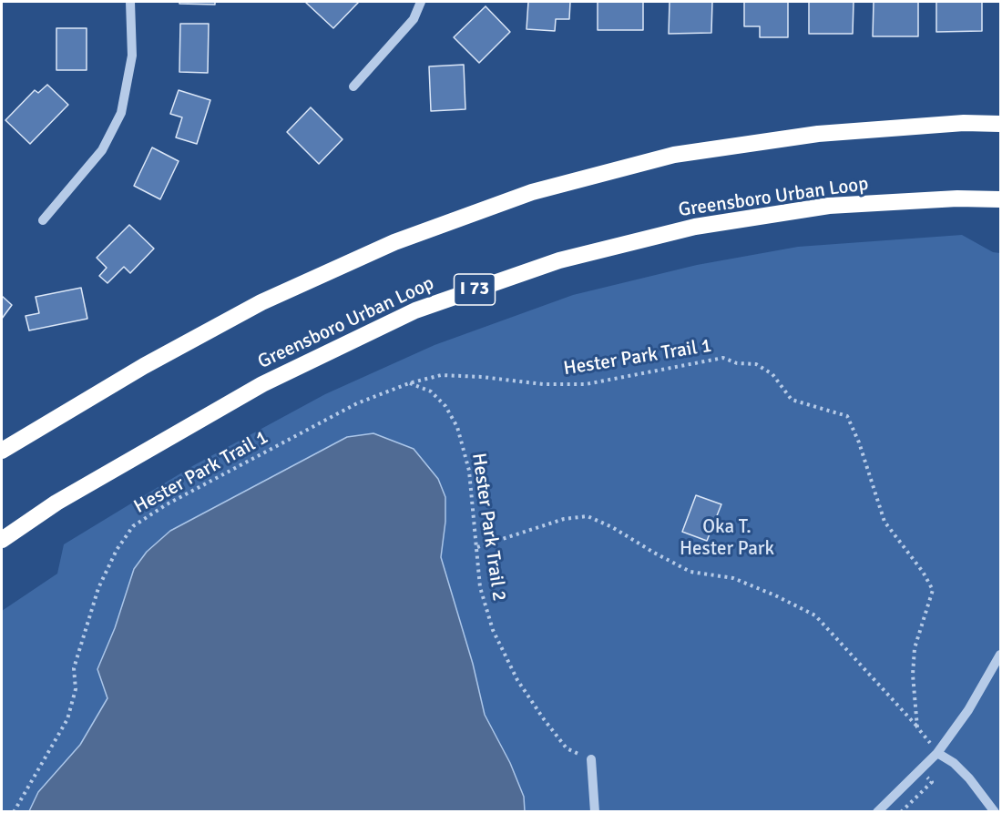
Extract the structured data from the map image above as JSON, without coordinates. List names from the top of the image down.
{
  "streets": {
    "highway": ["Greensboro Urban Loop", "I 73"],
    "path": ["Hester Park Trail 1", "Hester Park Trail 2"]
  },
  "crossings": [
    ["Hester Park Trail 1", "Hester Park Trail 2"]
  ],
  "parks": ["Oka T. Hester Park"]
}
